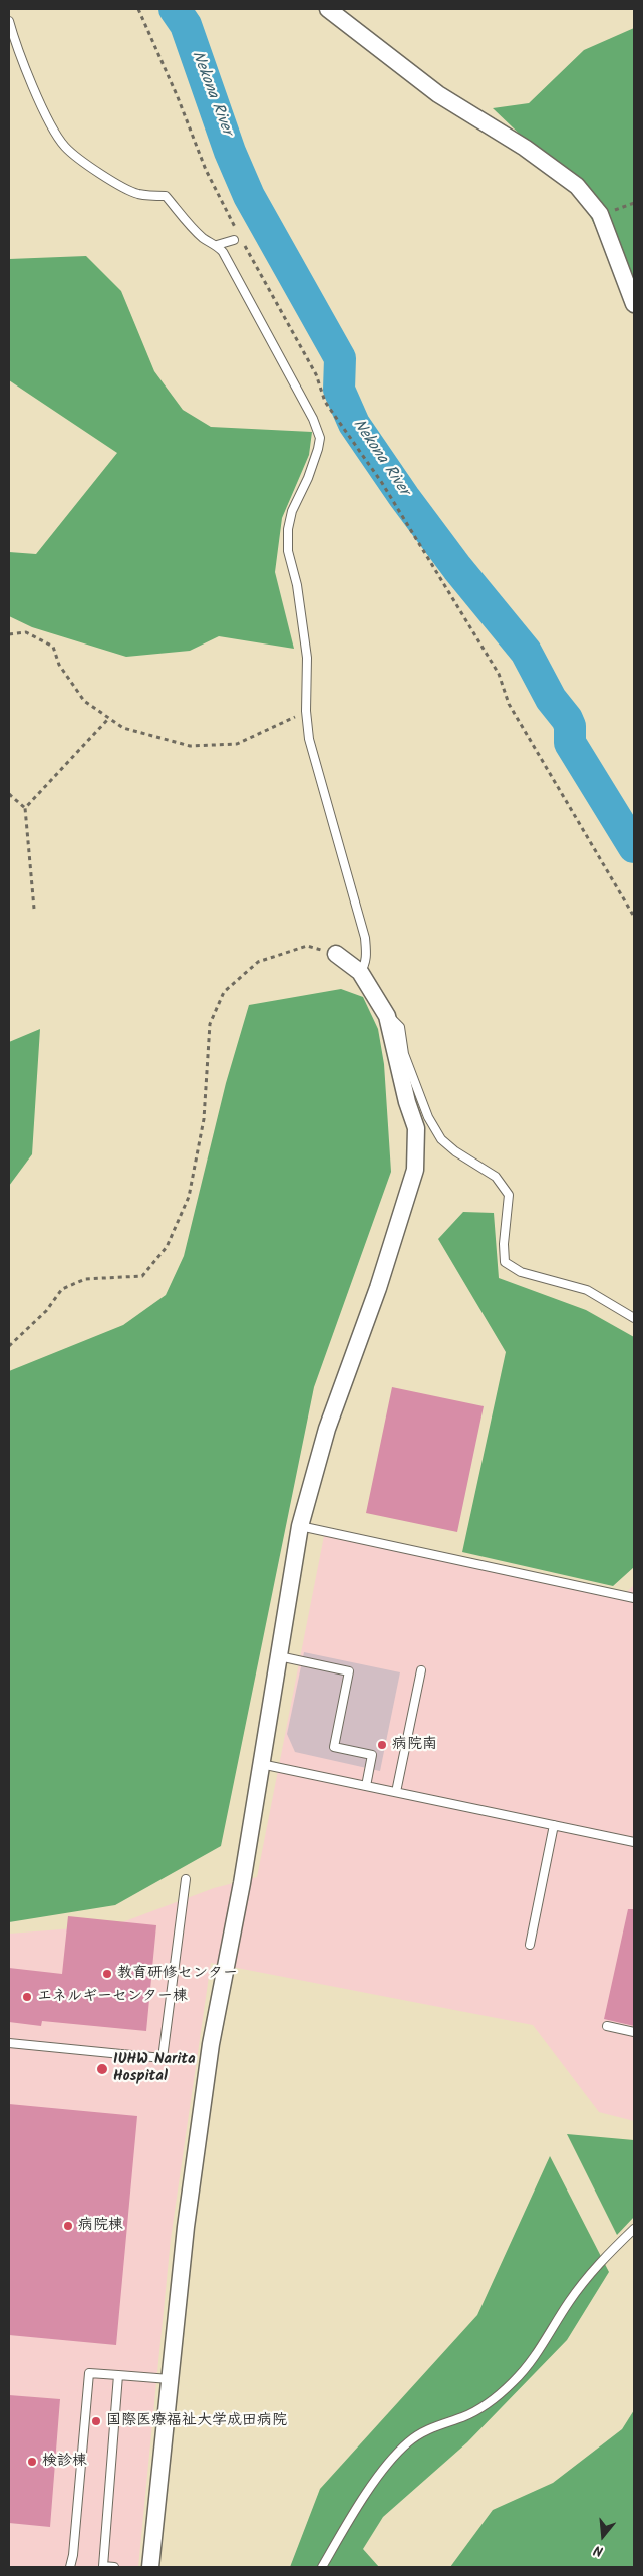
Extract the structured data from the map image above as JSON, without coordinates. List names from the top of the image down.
{
  "water": ["Nekona River"],
  "places": [
    "病院南",
    "教育研修センター",
    "エネルギーセンター棟",
    "IUHW Narita Hospital",
    "病院棟",
    "国際医療福祉大学成田病院",
    "検診棟"
  ],
  "north": "bottom"
}
